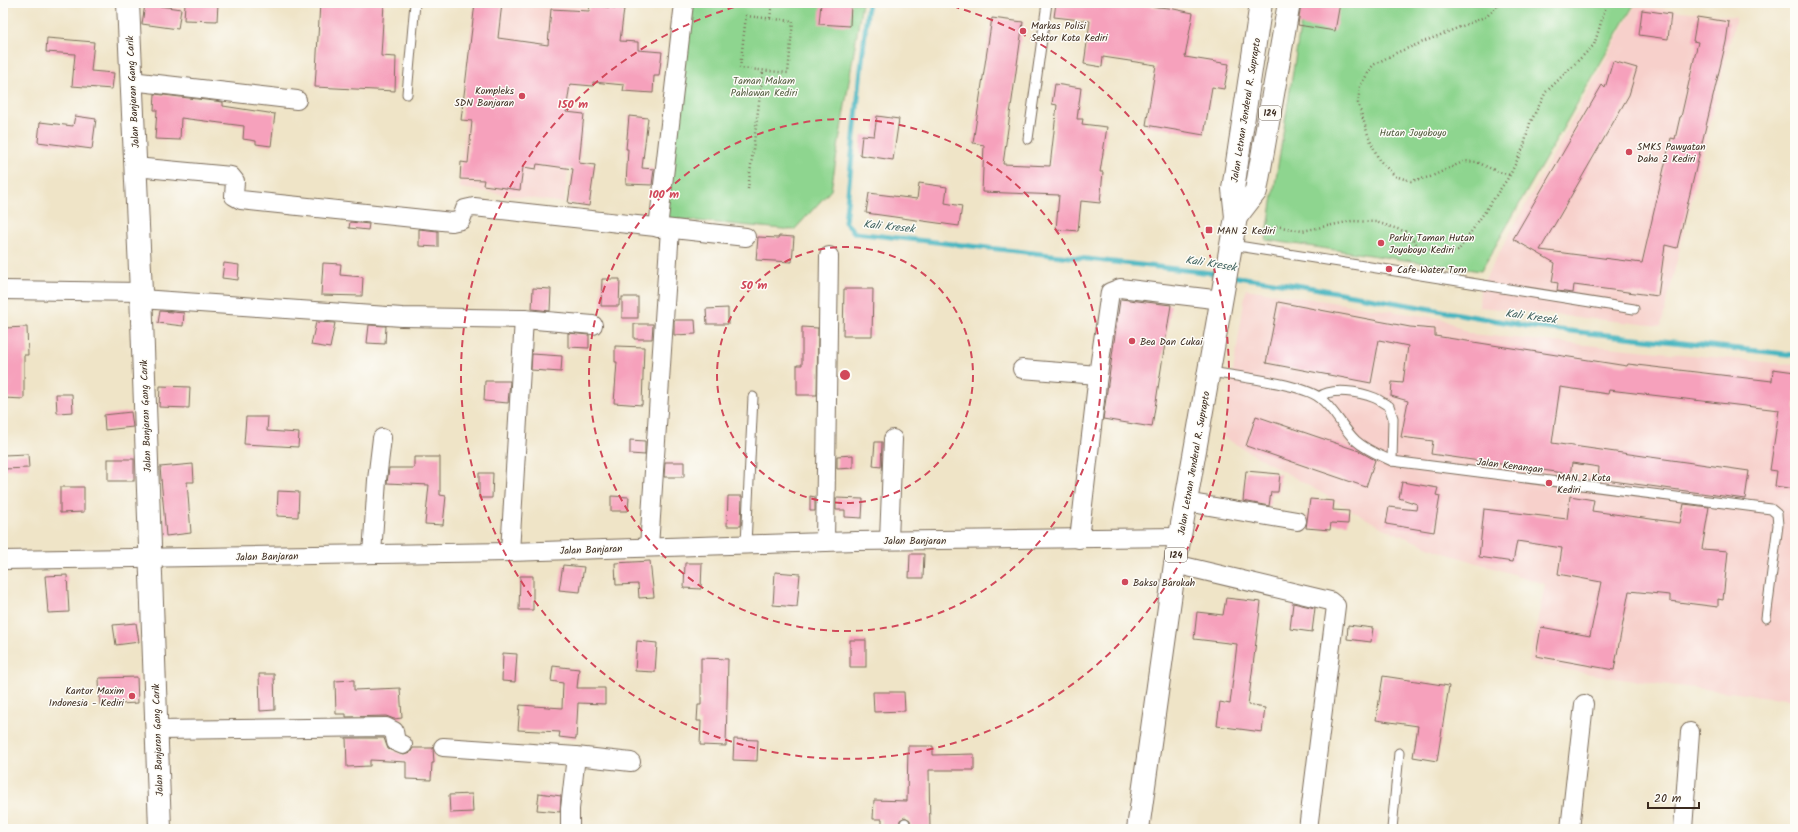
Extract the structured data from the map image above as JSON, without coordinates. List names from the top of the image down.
{
  "streets": {
    "main road": ["Jalan Banjaran Gang Carik", "Jalan Letnan Jenderal R. Suprapto", "124"],
    "street": ["Jalan Banjaran"],
    "lane": ["Jalan Kenangan"]
  },
  "crossings": [
    ["Jalan Banjaran Gang Carik", "Jalan Banjaran"],
    ["Jalan Letnan Jenderal R. Suprapto", "Jalan Kenangan"],
    ["Jalan Letnan Jenderal R. Suprapto", "Jalan Banjaran"]
  ],
  "water": ["Kali Kresek"],
  "parks": ["Taman Makam Pahlawan Kediri", "Hutan Joyoboyo"],
  "places": {
    "other": [
      "Markas Polisi Sektor Kota Kediri",
      "Kompleks SDN Banjaran",
      "SMKS Pawyatan Daha 2 Kediri",
      "Parkir Taman Hutan Joyoboyo Kediri",
      "Cafe Water Torn",
      "Bea Dan Cukai",
      "MAN 2 Kota Kediri",
      "Bakso Barokah",
      "Kantor Maxim Indonesia - Kediri"
    ],
    "transit": ["MAN 2 Kediri"]
  },
  "scale_bar": "20 m",
  "rings": ["150 m", "100 m", "50 m"]
}
